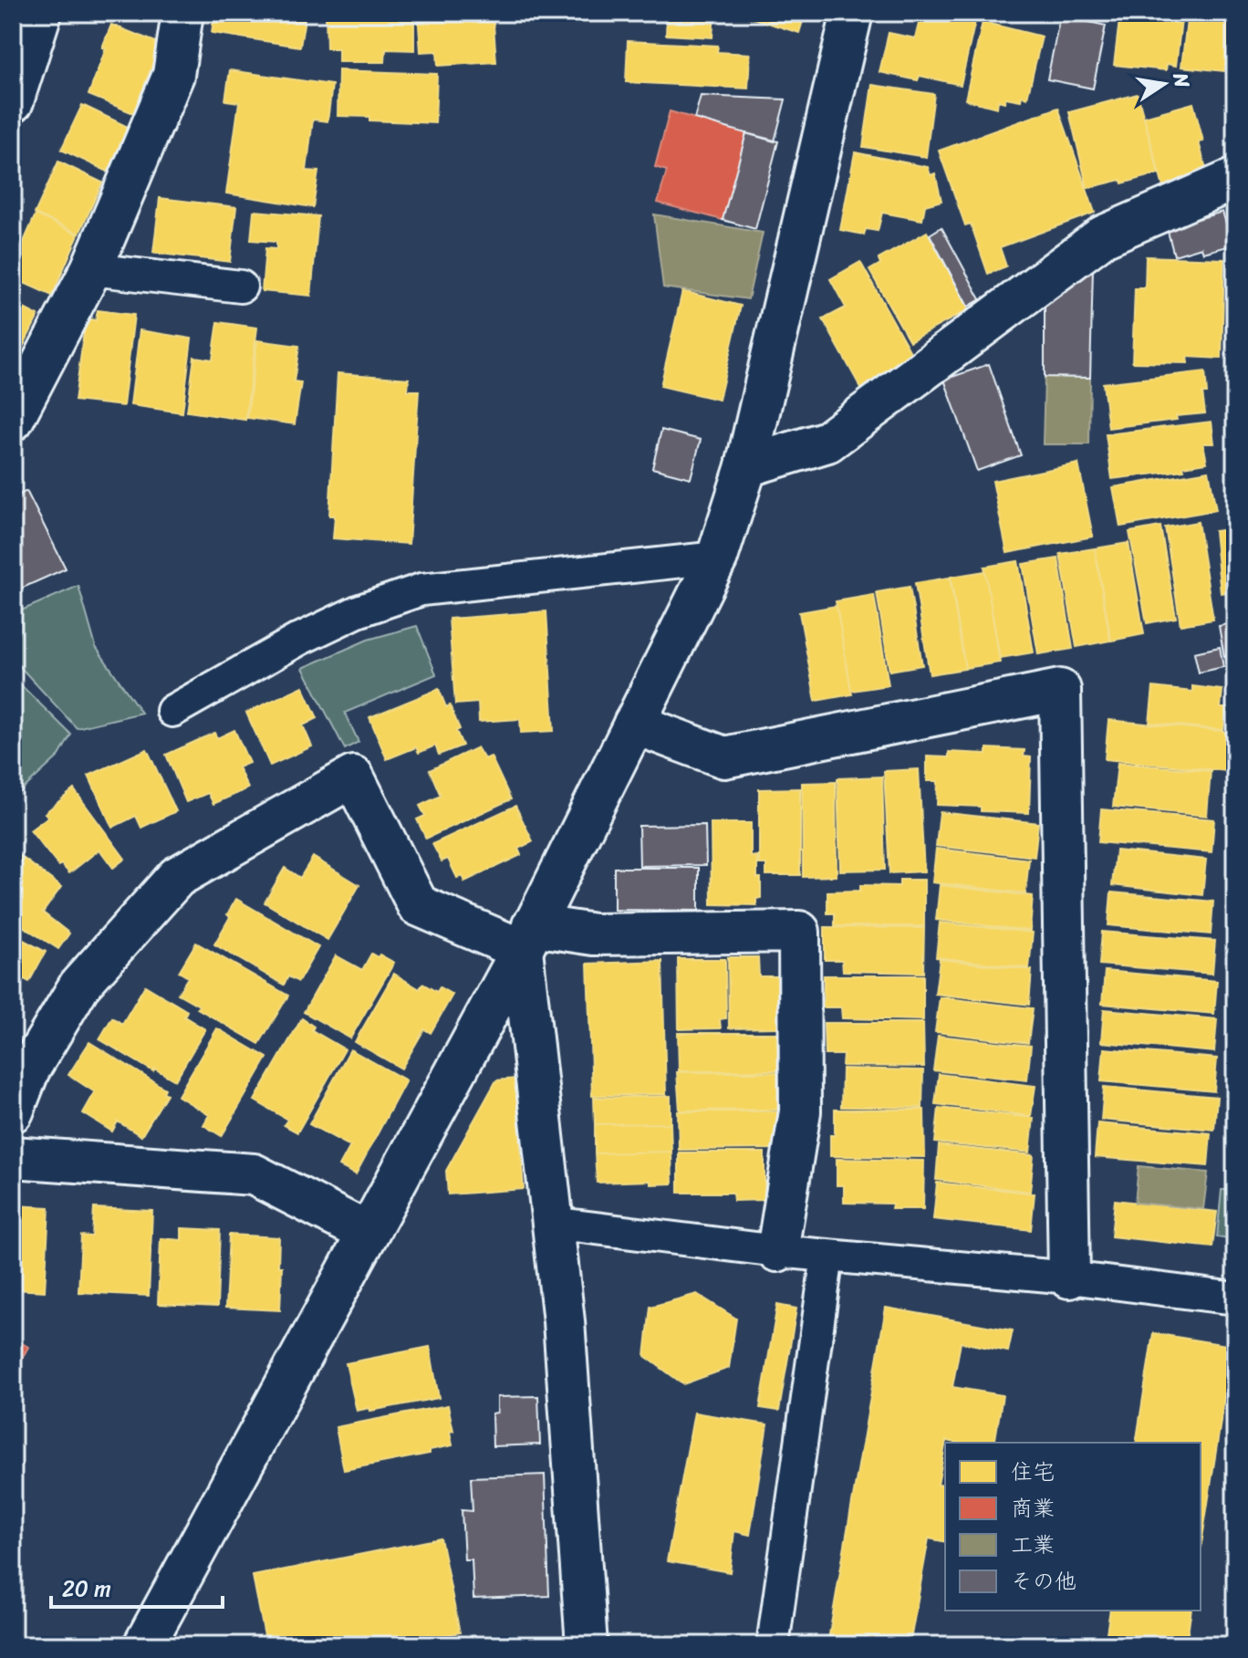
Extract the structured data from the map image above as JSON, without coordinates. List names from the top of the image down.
{
  "legend": [
    "住宅",
    "商業",
    "工業",
    "その他"
  ],
  "scale_bar": "20 m",
  "north": "right"
}
